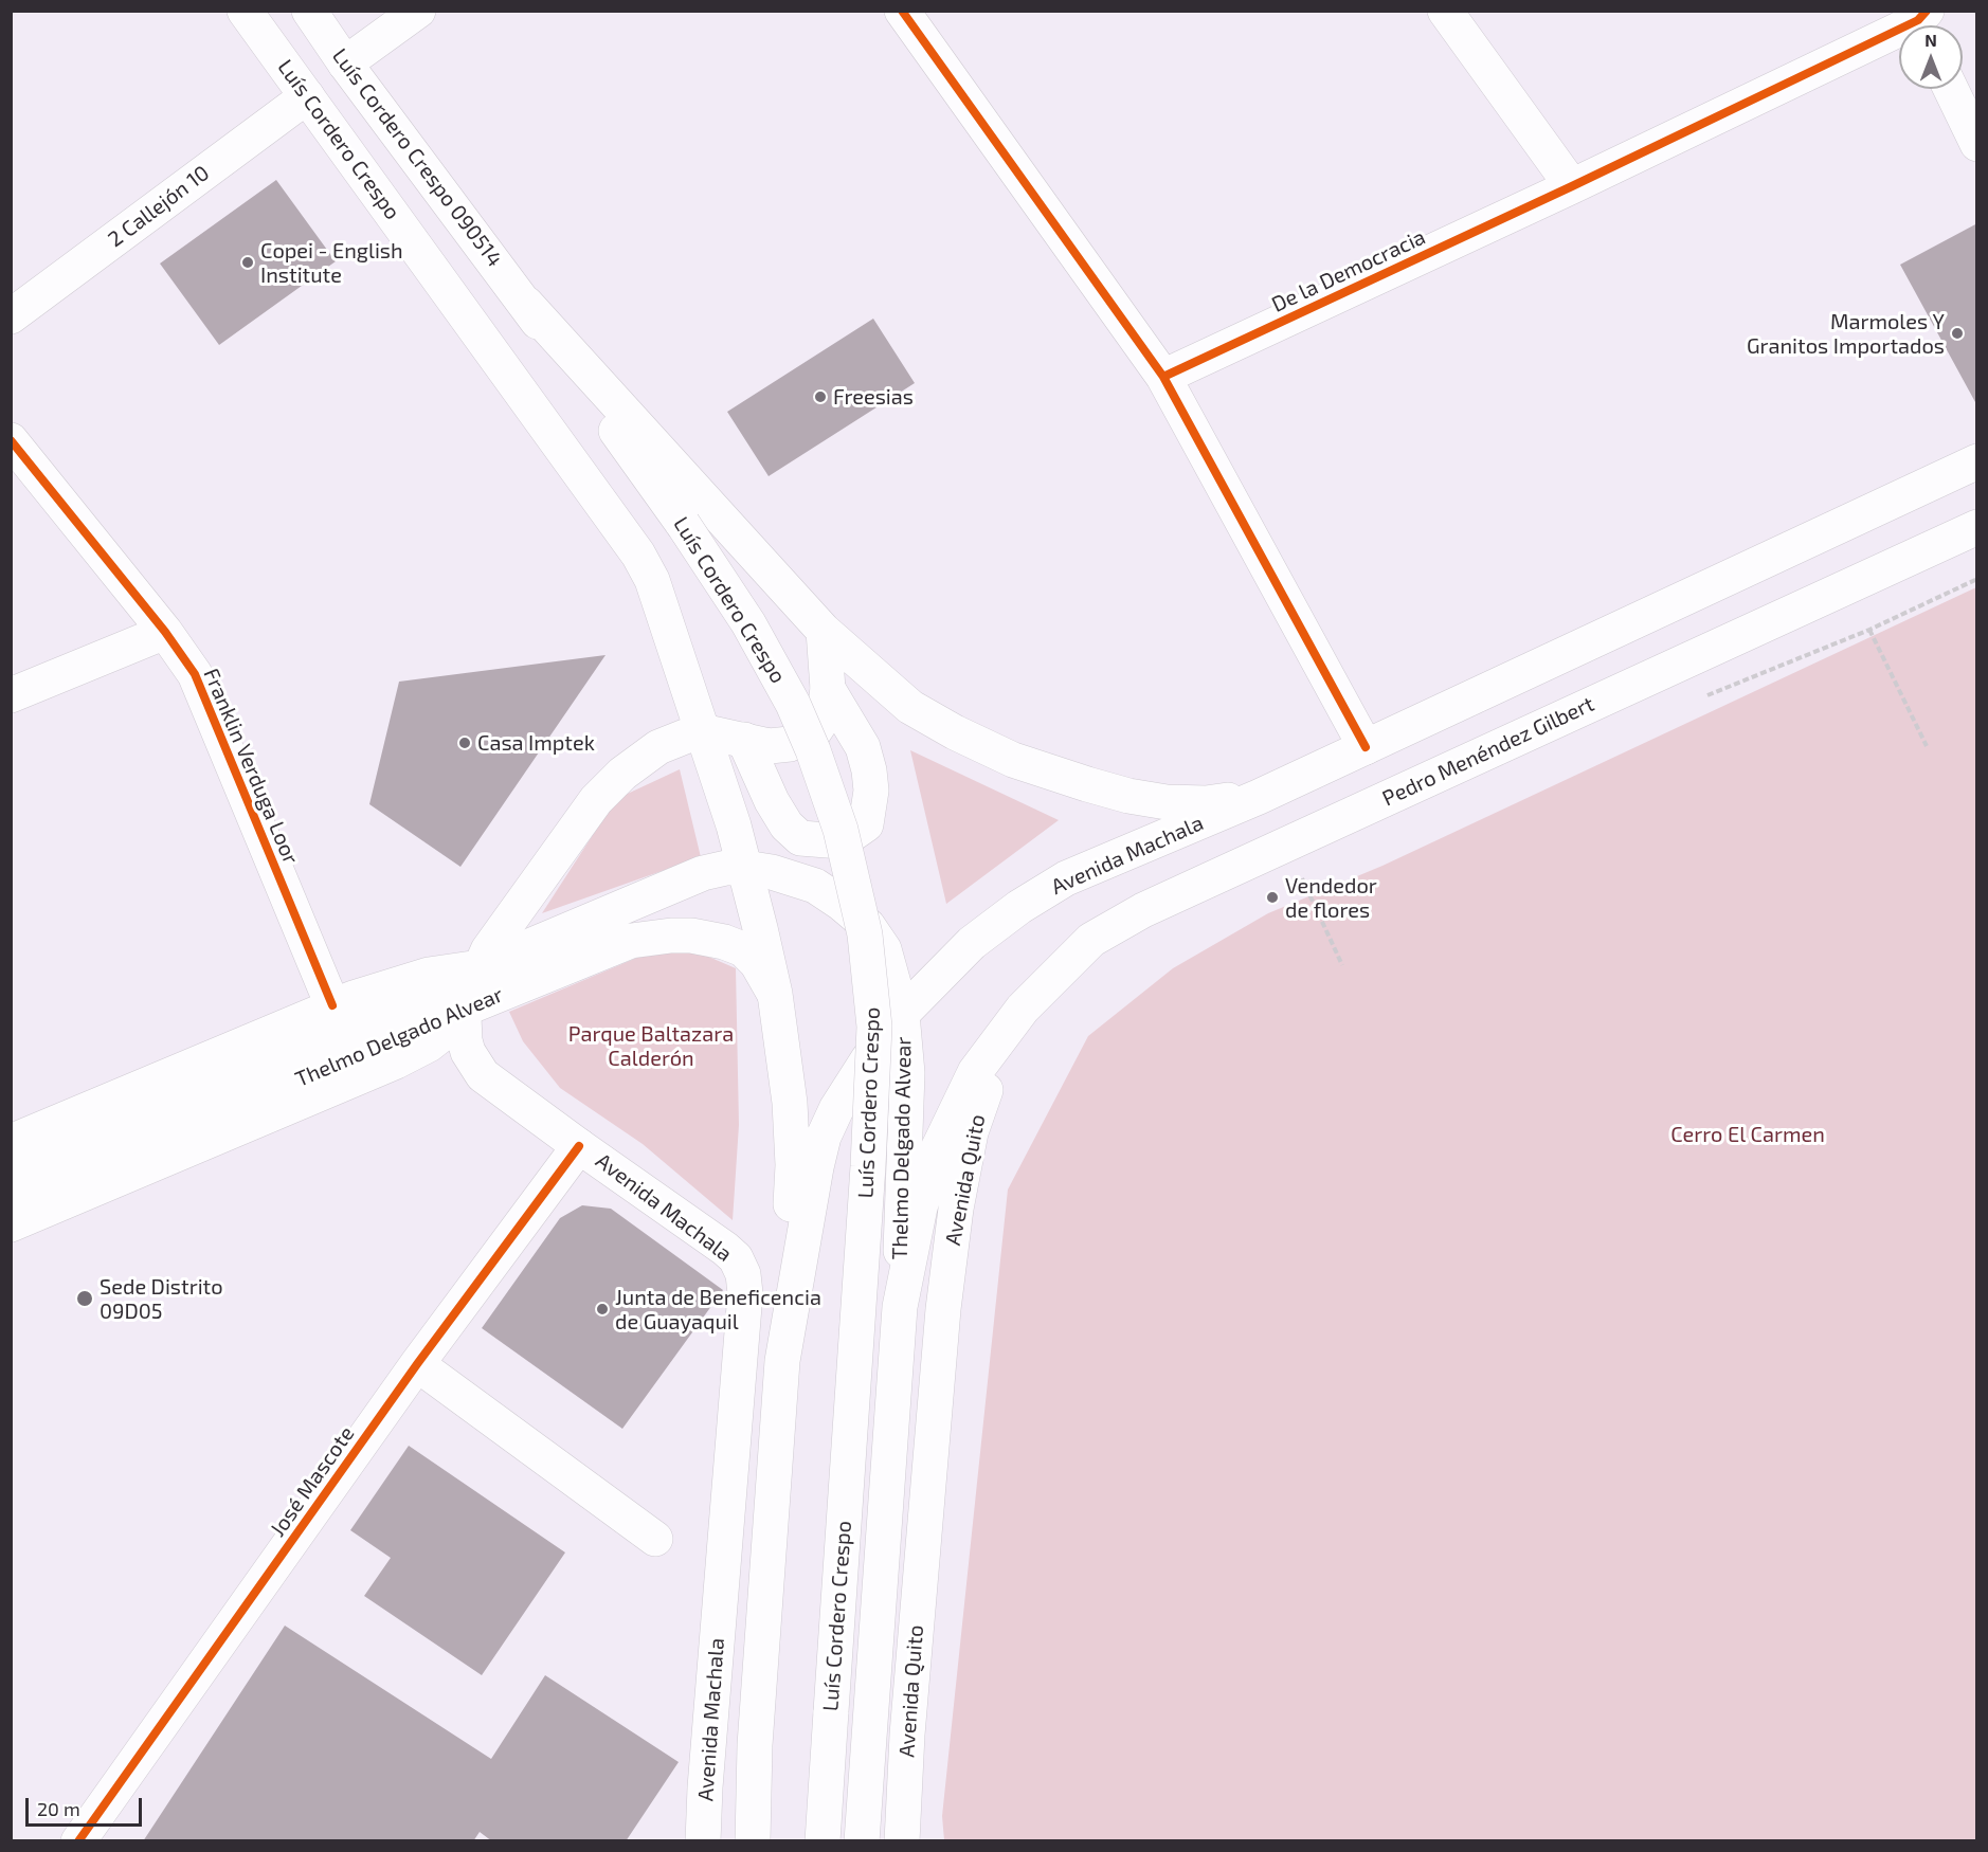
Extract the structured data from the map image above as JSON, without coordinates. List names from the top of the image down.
{
  "streets": {
    "main road": [
      "Luís Cordero Crespo",
      "Luís Cordero Crespo 090514",
      "2 Callejón 10",
      "De la Democracia",
      "Pedro Menéndez Gilbert",
      "Franklin Verduga Loor",
      "Avenida Machala",
      "Thelmo Delgado Alvear",
      "Avenida Quito",
      "José Mascote"
    ]
  },
  "crossings": [
    ["Luís Cordero Crespo", "Luís Cordero Crespo 090514"],
    ["Luís Cordero Crespo", "2 Callejón 10"],
    ["Luís Cordero Crespo", "Avenida Machala"],
    ["Luís Cordero Crespo", "Thelmo Delgado Alvear"],
    ["Pedro Menéndez Gilbert", "Avenida Quito"],
    ["Franklin Verduga Loor", "Thelmo Delgado Alvear"],
    ["Avenida Machala", "Thelmo Delgado Alvear"],
    ["Avenida Machala", "José Mascote"],
    ["Thelmo Delgado Alvear", "Avenida Quito"]
  ],
  "parks": ["Parque Baltazara Calderón", "Cerro El Carmen"],
  "places": [
    "Copei - English Institute",
    "Marmoles Y Granitos Importados",
    "Freesias",
    "Casa Imptek",
    "Vendedor de flores",
    "Sede Distrito 09D05",
    "Junta de Beneficencia de Guayaquil"
  ],
  "scale_bar": "20 m",
  "north": "top"
}
